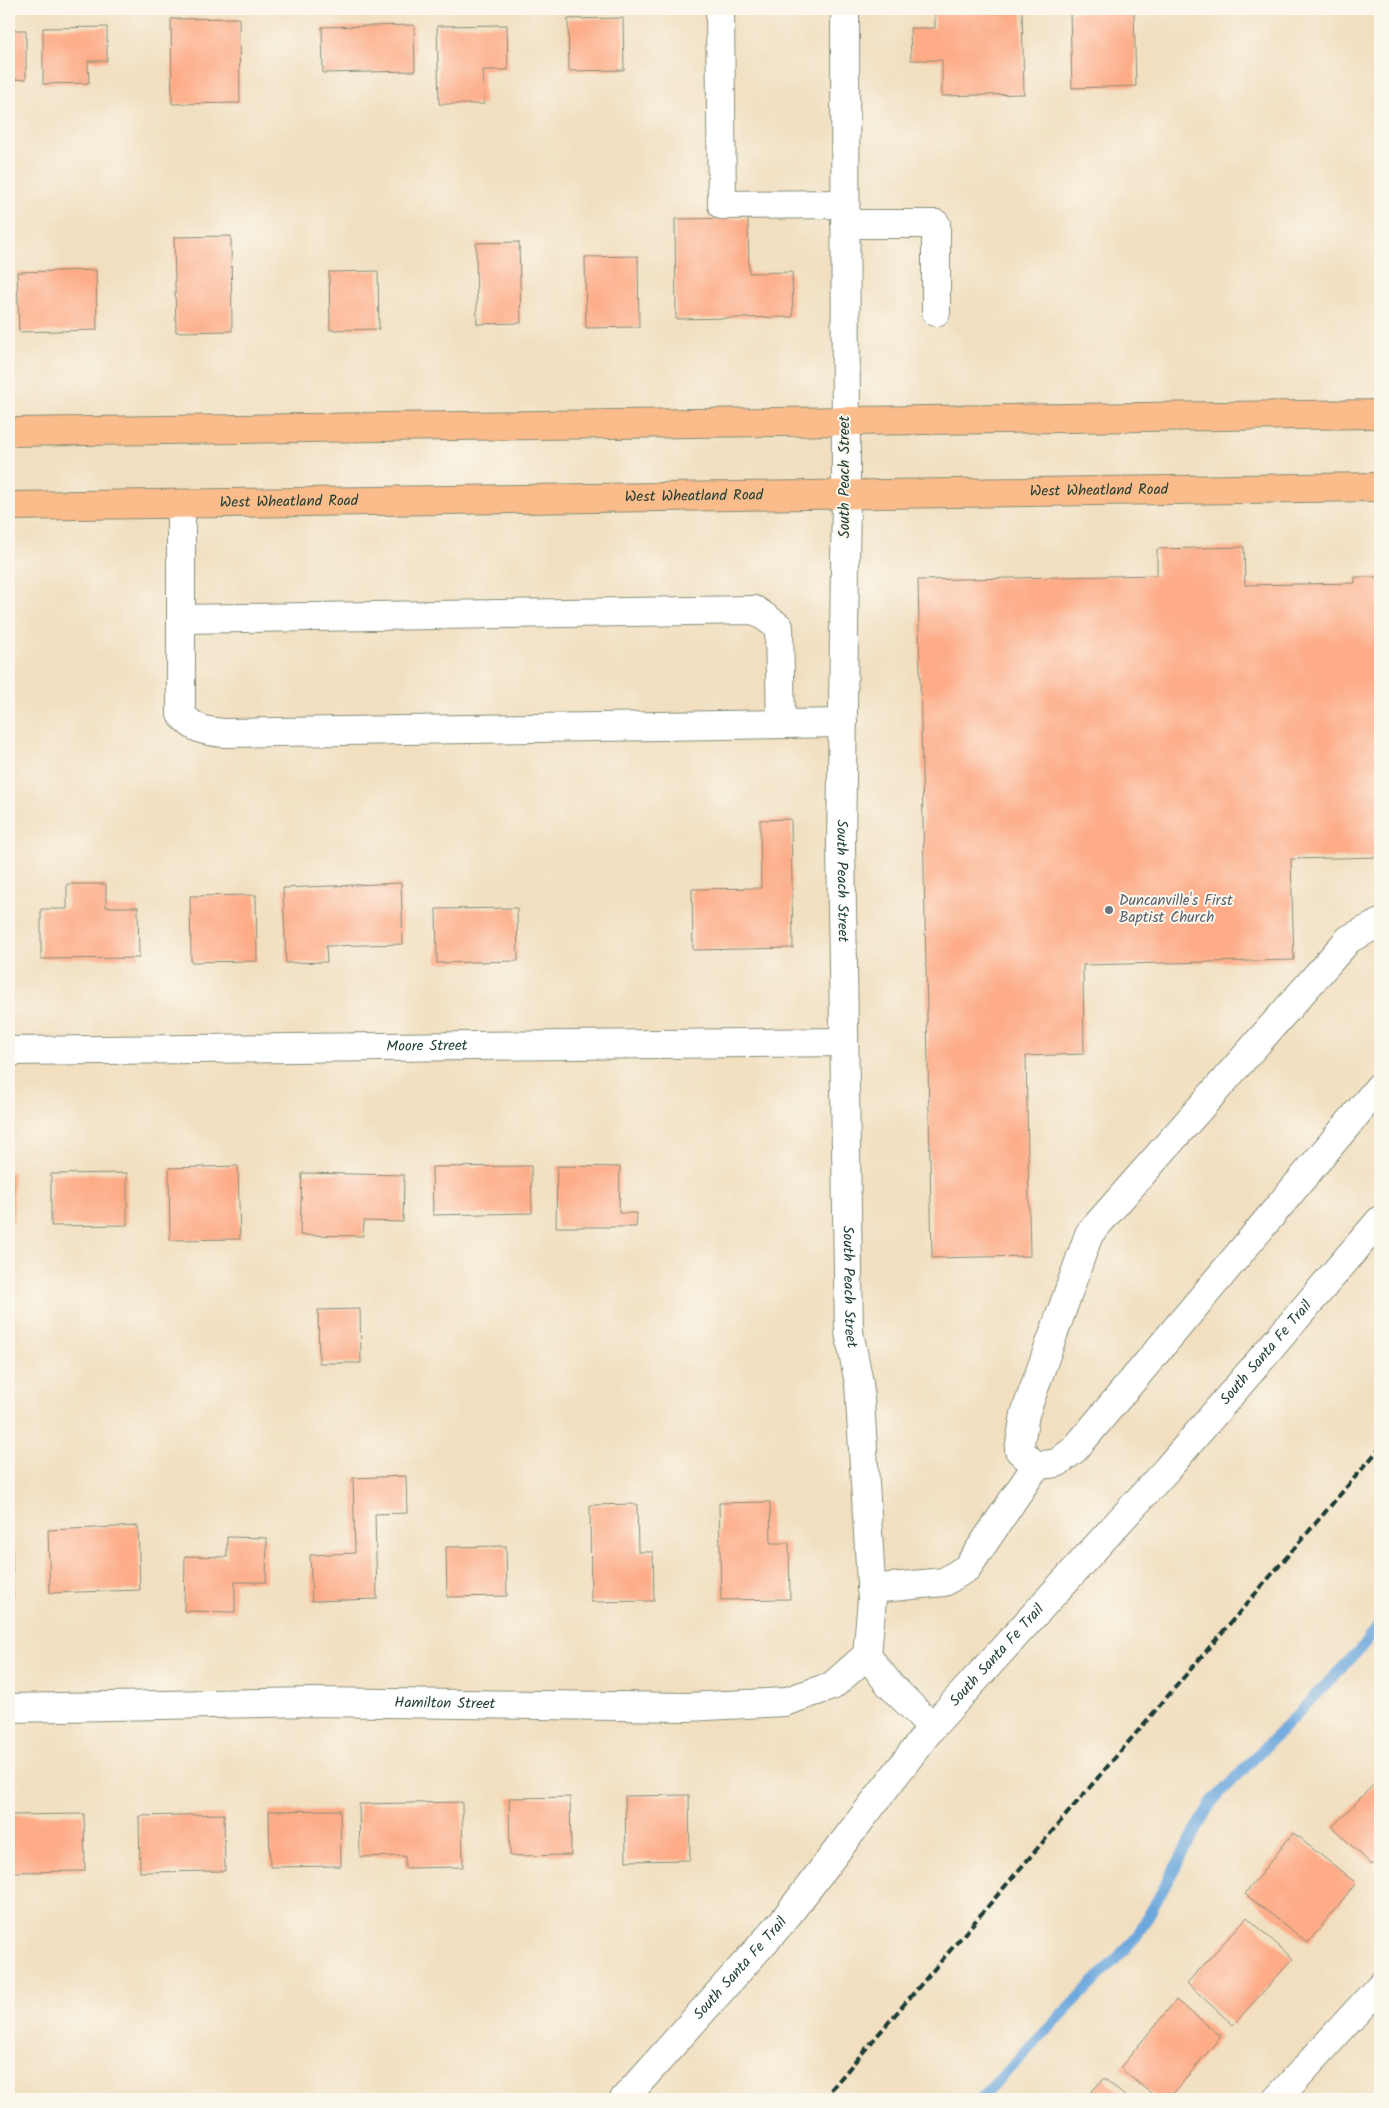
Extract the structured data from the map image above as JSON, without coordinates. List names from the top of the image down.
{
  "streets": {
    "main road": ["West Wheatland Road"],
    "street": [
      "South Peach Street",
      "Moore Street",
      "South Santa Fe Trail",
      "Hamilton Street"
    ]
  },
  "crossings": [
    ["South Peach Street", "West Wheatland Road"],
    ["South Peach Street", "Moore Street"],
    ["South Peach Street", "Hamilton Street"]
  ],
  "places": ["Duncanville's First Baptist Church"]
}
